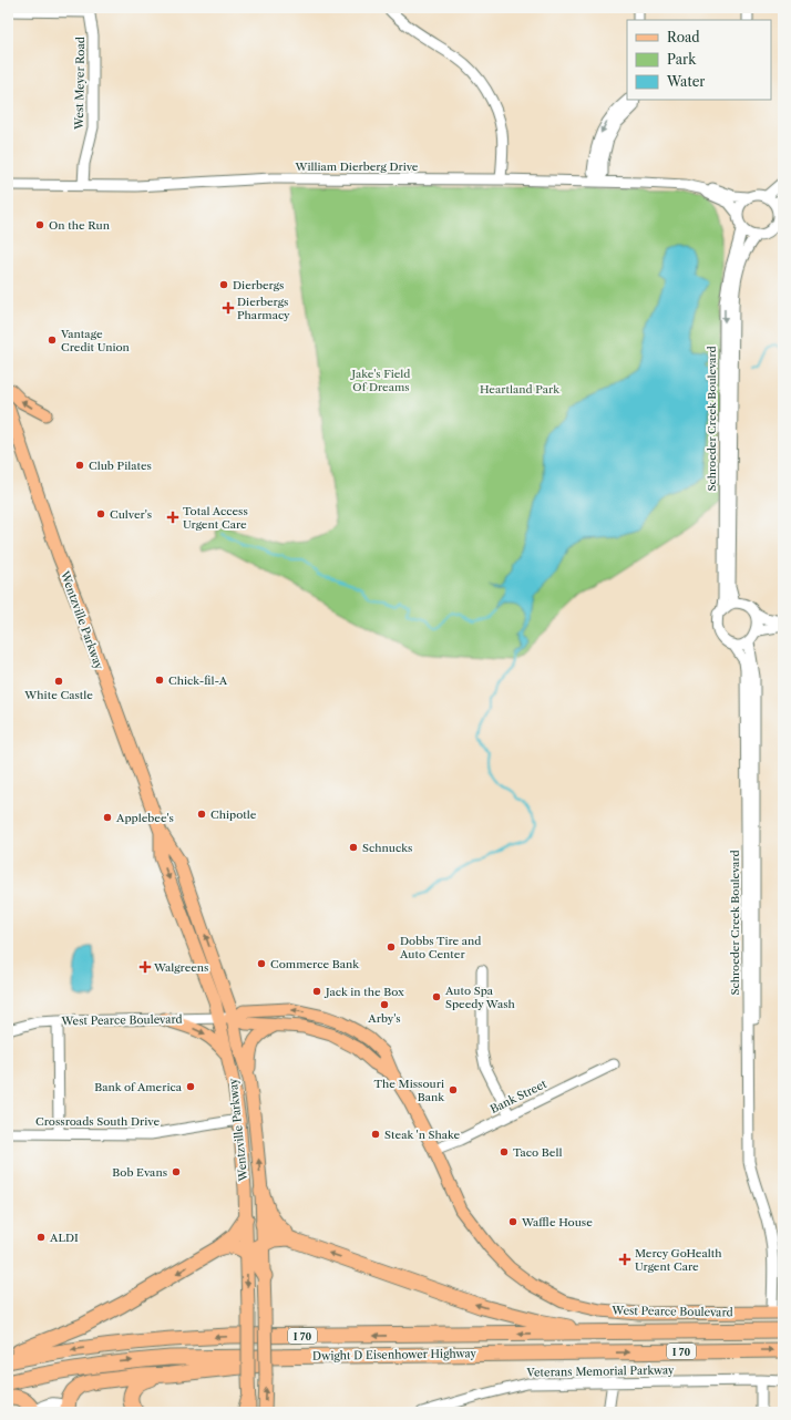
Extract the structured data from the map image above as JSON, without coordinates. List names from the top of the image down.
{
  "streets": {
    "highway": ["I 70", "Dwight D Eisenhower Highway"],
    "main road": ["Wentzville Parkway", "West Pearce Boulevard"],
    "street": [
      "West Meyer Road",
      "William Dierberg Drive",
      "Schroeder Creek Boulevard",
      "Bank Street",
      "Crossroads South Drive",
      "Veterans Memorial Parkway"
    ]
  },
  "crossings": [
    ["West Meyer Road", "William Dierberg Drive"],
    ["William Dierberg Drive", "Schroeder Creek Boulevard"],
    ["Schroeder Creek Boulevard", "West Pearce Boulevard"],
    ["Wentzville Parkway", "West Pearce Boulevard"],
    ["Wentzville Parkway", "Crossroads South Drive"],
    ["West Pearce Boulevard", "Bank Street"]
  ],
  "parks": ["Jake's Field Of Dreams", "Heartland Park"],
  "places": {
    "other": [
      "On the Run",
      "Dierbergs",
      "Vantage Credit Union",
      "Club Pilates",
      "Culver's",
      "Chick-fil-A",
      "White Castle",
      "Chipotle",
      "Applebee's",
      "Schnucks",
      "Dobbs Tire and Auto Center",
      "Commerce Bank",
      "Jack in the Box",
      "Auto Spa Speedy Wash",
      "Arby's",
      "Bank of America",
      "The Missouri Bank",
      "Steak 'n Shake",
      "Taco Bell",
      "Bob Evans",
      "Waffle House",
      "ALDI"
    ],
    "health": [
      "Dierbergs Pharmacy",
      "Total Access Urgent Care",
      "Walgreens",
      "Mercy GoHealth Urgent Care"
    ]
  },
  "legend": ["Road", "Park", "Water"]
}
